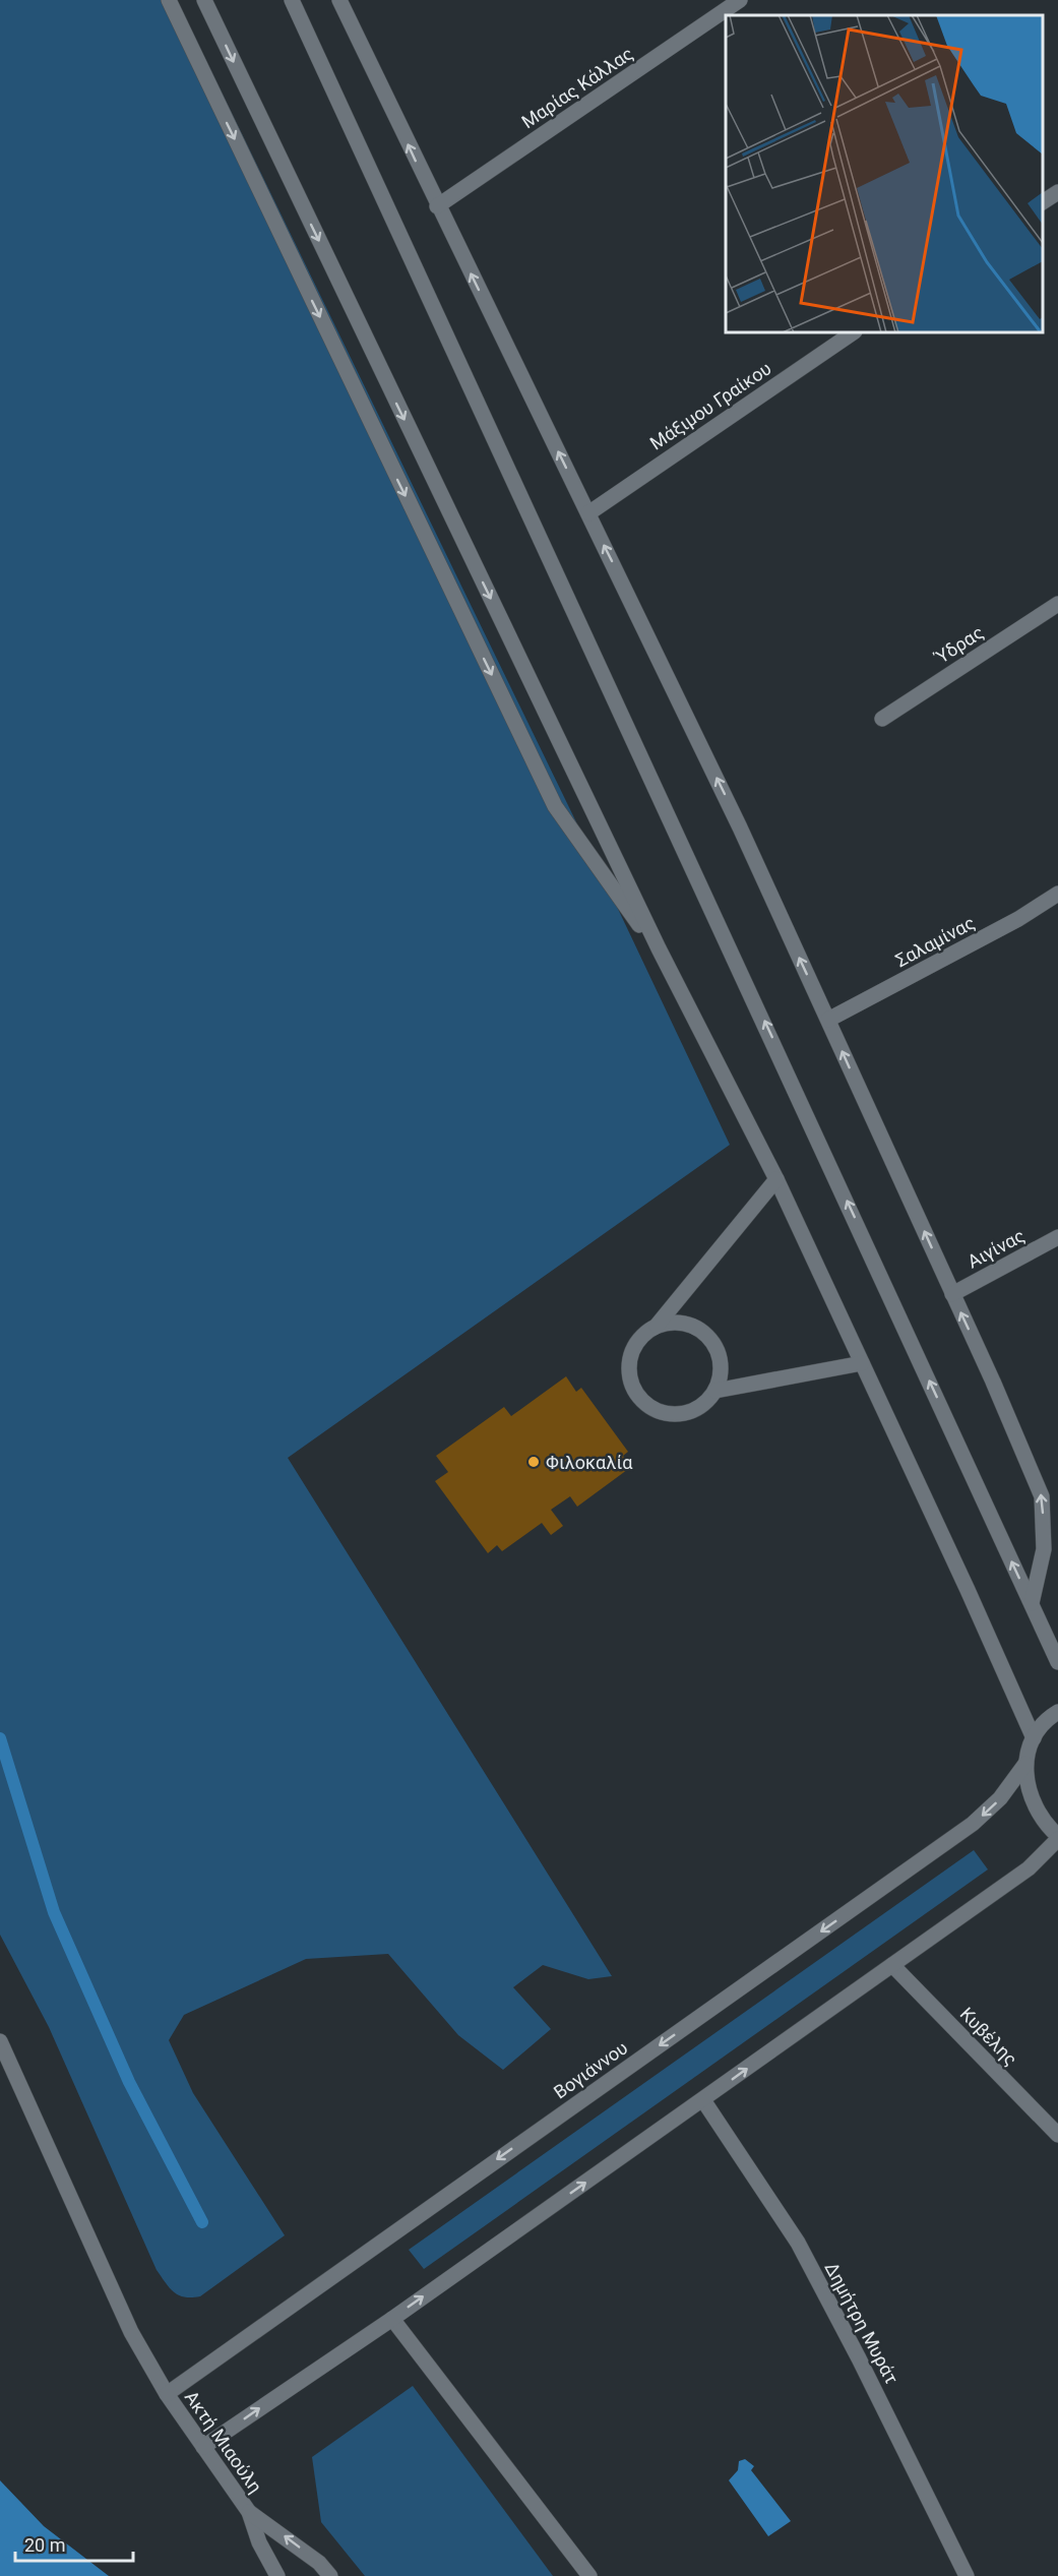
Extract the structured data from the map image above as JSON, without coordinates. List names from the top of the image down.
{
  "streets": {
    "street": [
      "Μαρίας Κάλλας",
      "Μάξιμου Γραίκου",
      "Ύδρας",
      "Σαλαμίνας",
      "Αιγίνας",
      "Κυβέλης",
      "Βογιάννου",
      "Δημήτρη Μυράτ",
      "Ακτή Μιαούλη"
    ]
  },
  "crossings": [
    ["Κυβέλης", "Βογιάννου"],
    ["Βογιάννου", "Δημήτρη Μυράτ"],
    ["Βογιάννου", "Ακτή Μιαούλη"]
  ],
  "places": ["Φιλοκαλία"],
  "scale_bar": "20 m"
}
